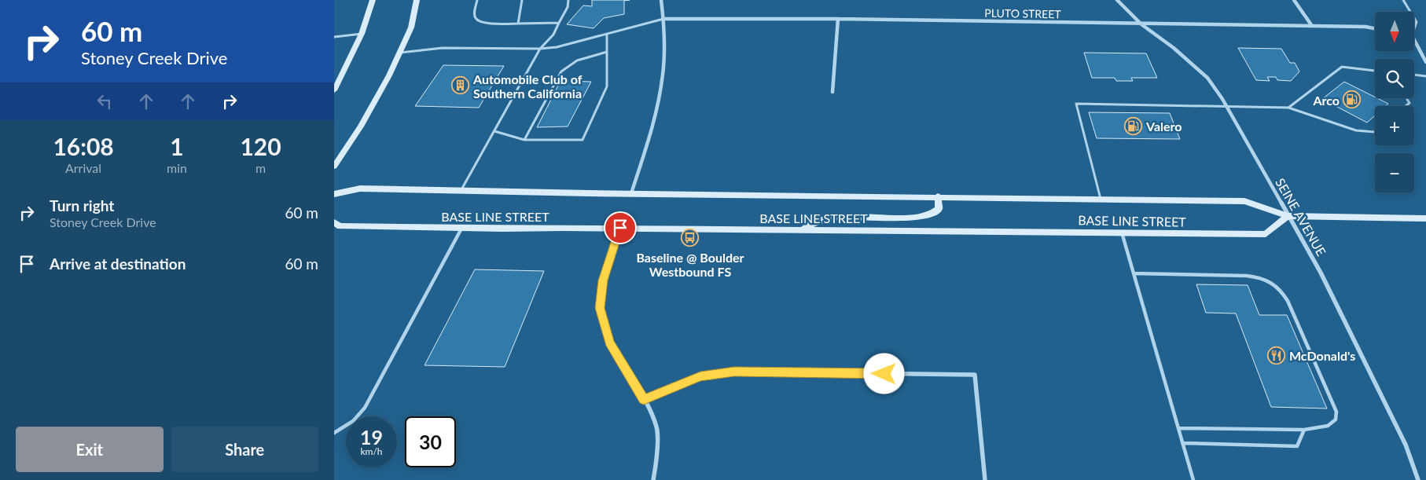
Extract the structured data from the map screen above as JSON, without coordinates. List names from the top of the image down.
{
  "streets": {
    "main road": ["BASE LINE STREET"],
    "street": ["PLUTO STREET", "SEINE AVENUE"]
  },
  "crossings": [
    ["PLUTO STREET", "SEINE AVENUE"],
    ["BASE LINE STREET", "SEINE AVENUE"]
  ],
  "places": {
    "building": ["Automobile Club of Southern California"],
    "fuel station": ["Arco", "Valero"],
    "bus stop": ["Baseline @ Boulder Westbound FS"],
    "restaurant": ["McDonald's"]
  },
  "north": "bottom",
  "page": {
    "turn": ["60 m", "Stoney Creek Drive"],
    "map_buttons": ["+", "−"],
    "eta": [
      "16:08",
      "Arrival",
      "1",
      "min",
      "120",
      "m"
    ],
    "list": [
      {
        "name": "Turn right",
        "note": "Stoney Creek Drive",
        "value": "60 m"
      },
      {
        "name": "Arrive at destination",
        "value": "60 m"
      }
    ],
    "speed": "19 km/h",
    "limit": "30",
    "buttons": ["Exit", "Share"]
  }
}
